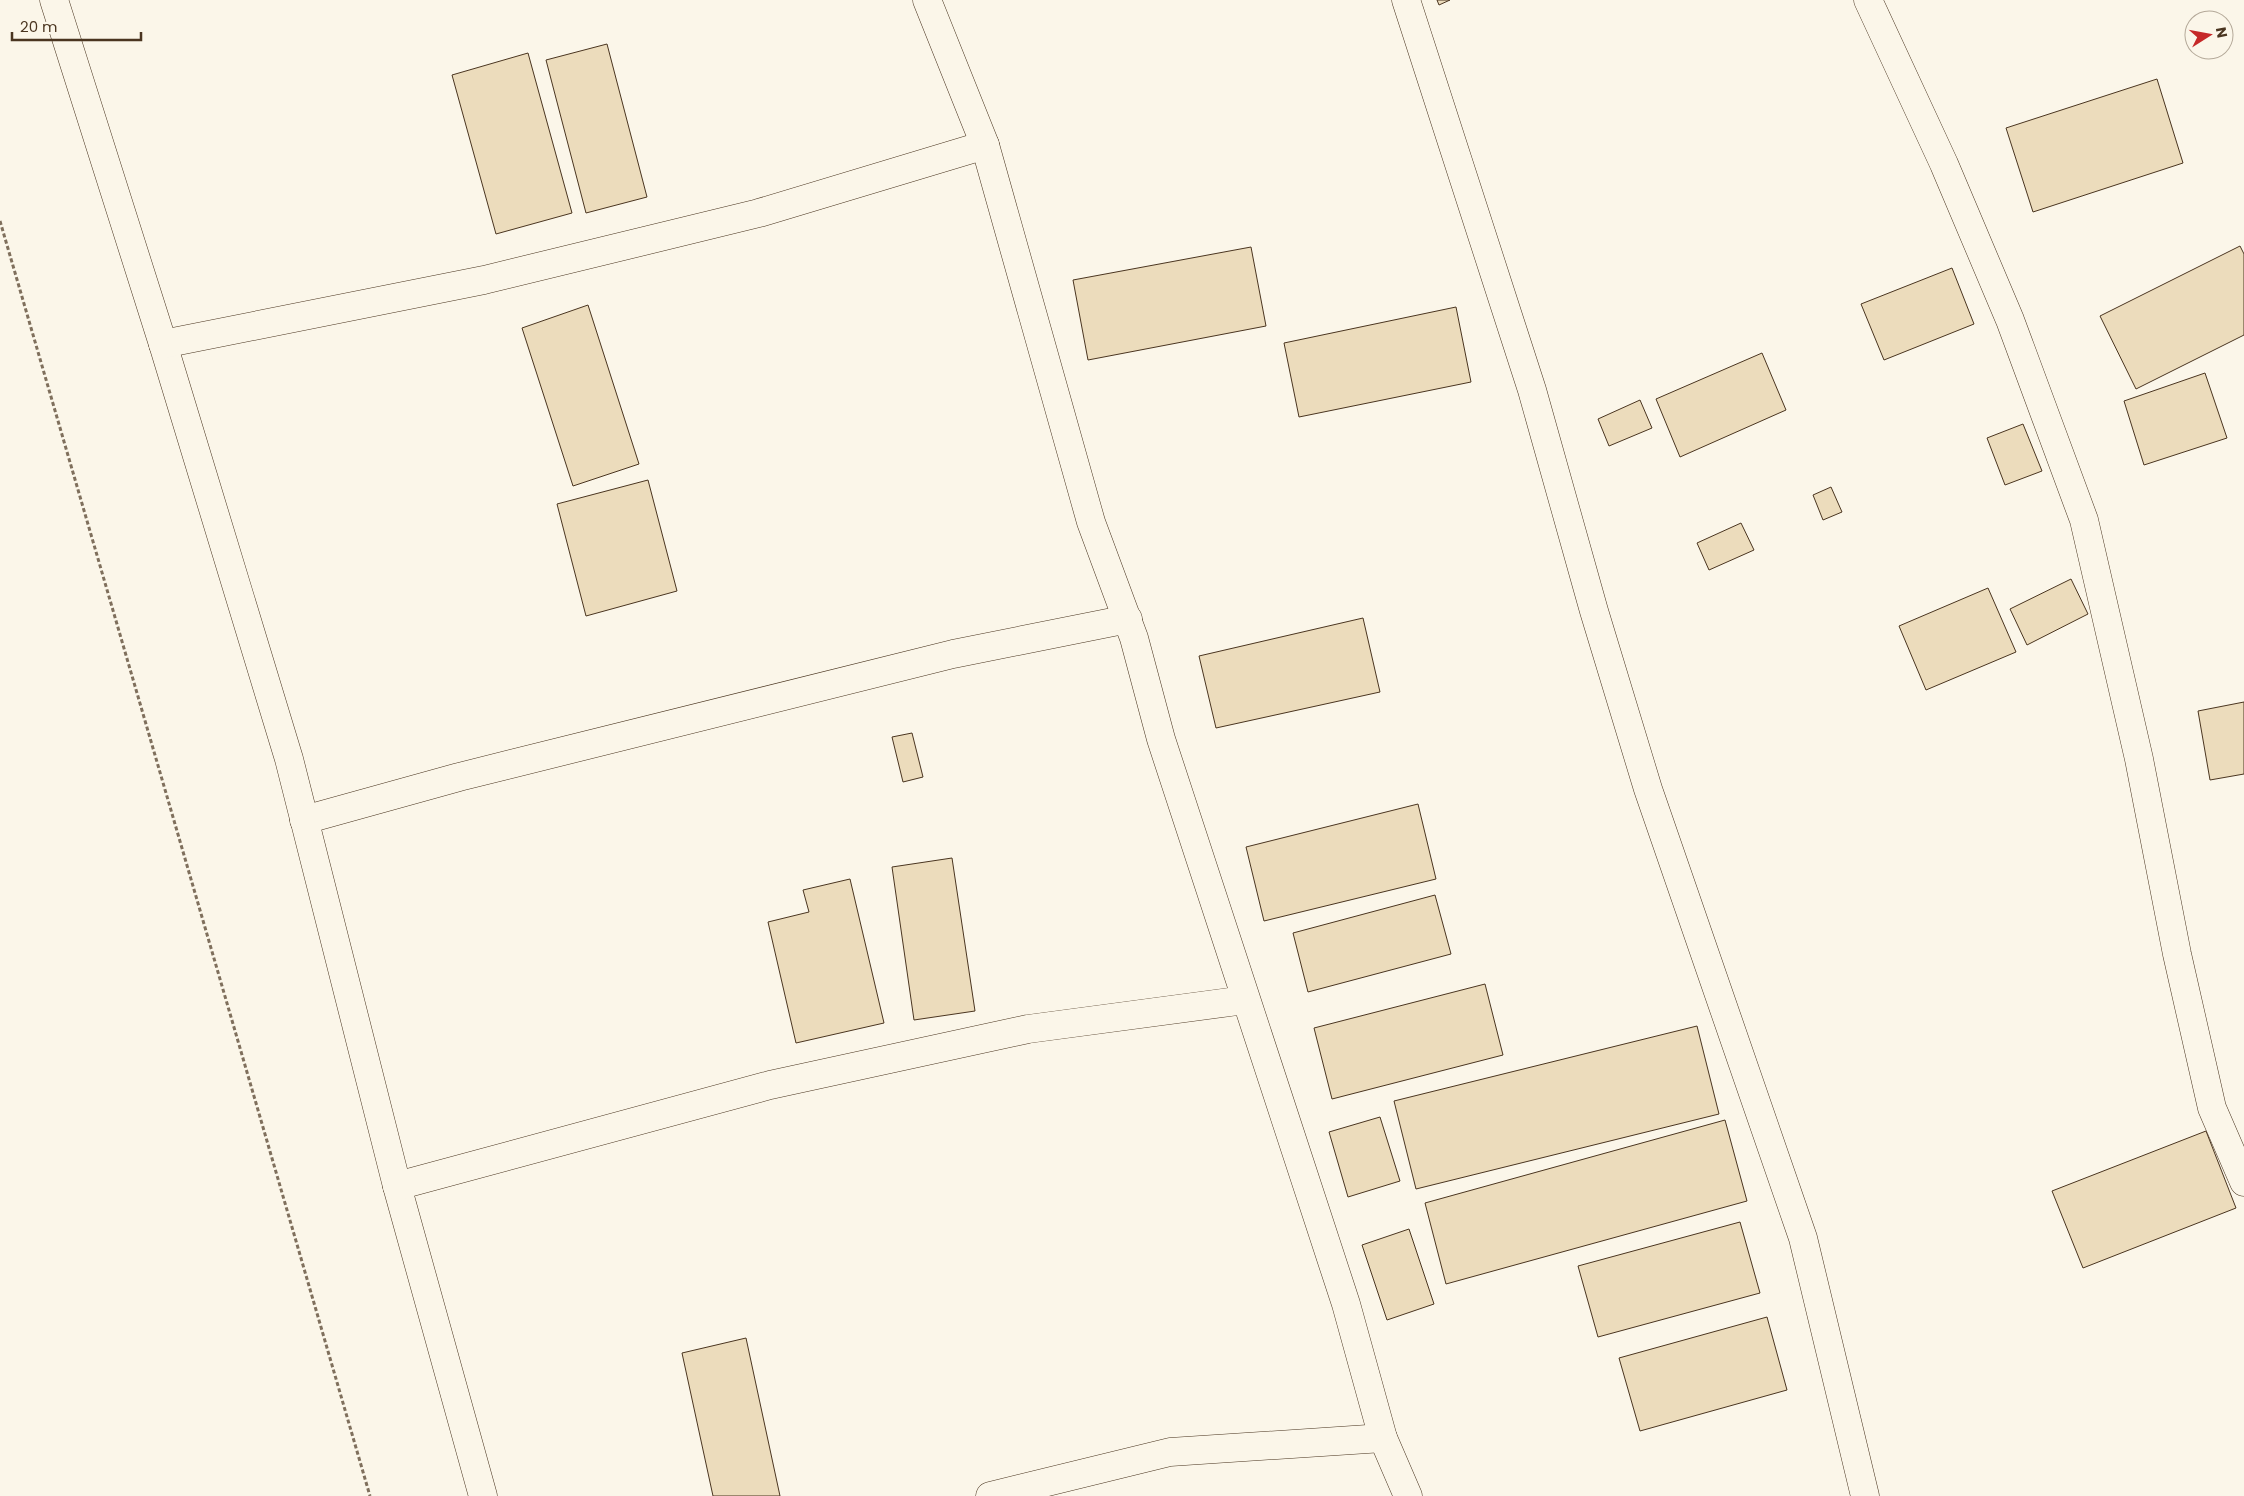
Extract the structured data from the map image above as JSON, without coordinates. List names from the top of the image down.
{
  "scale_bar": "20 m",
  "north": "right"
}
